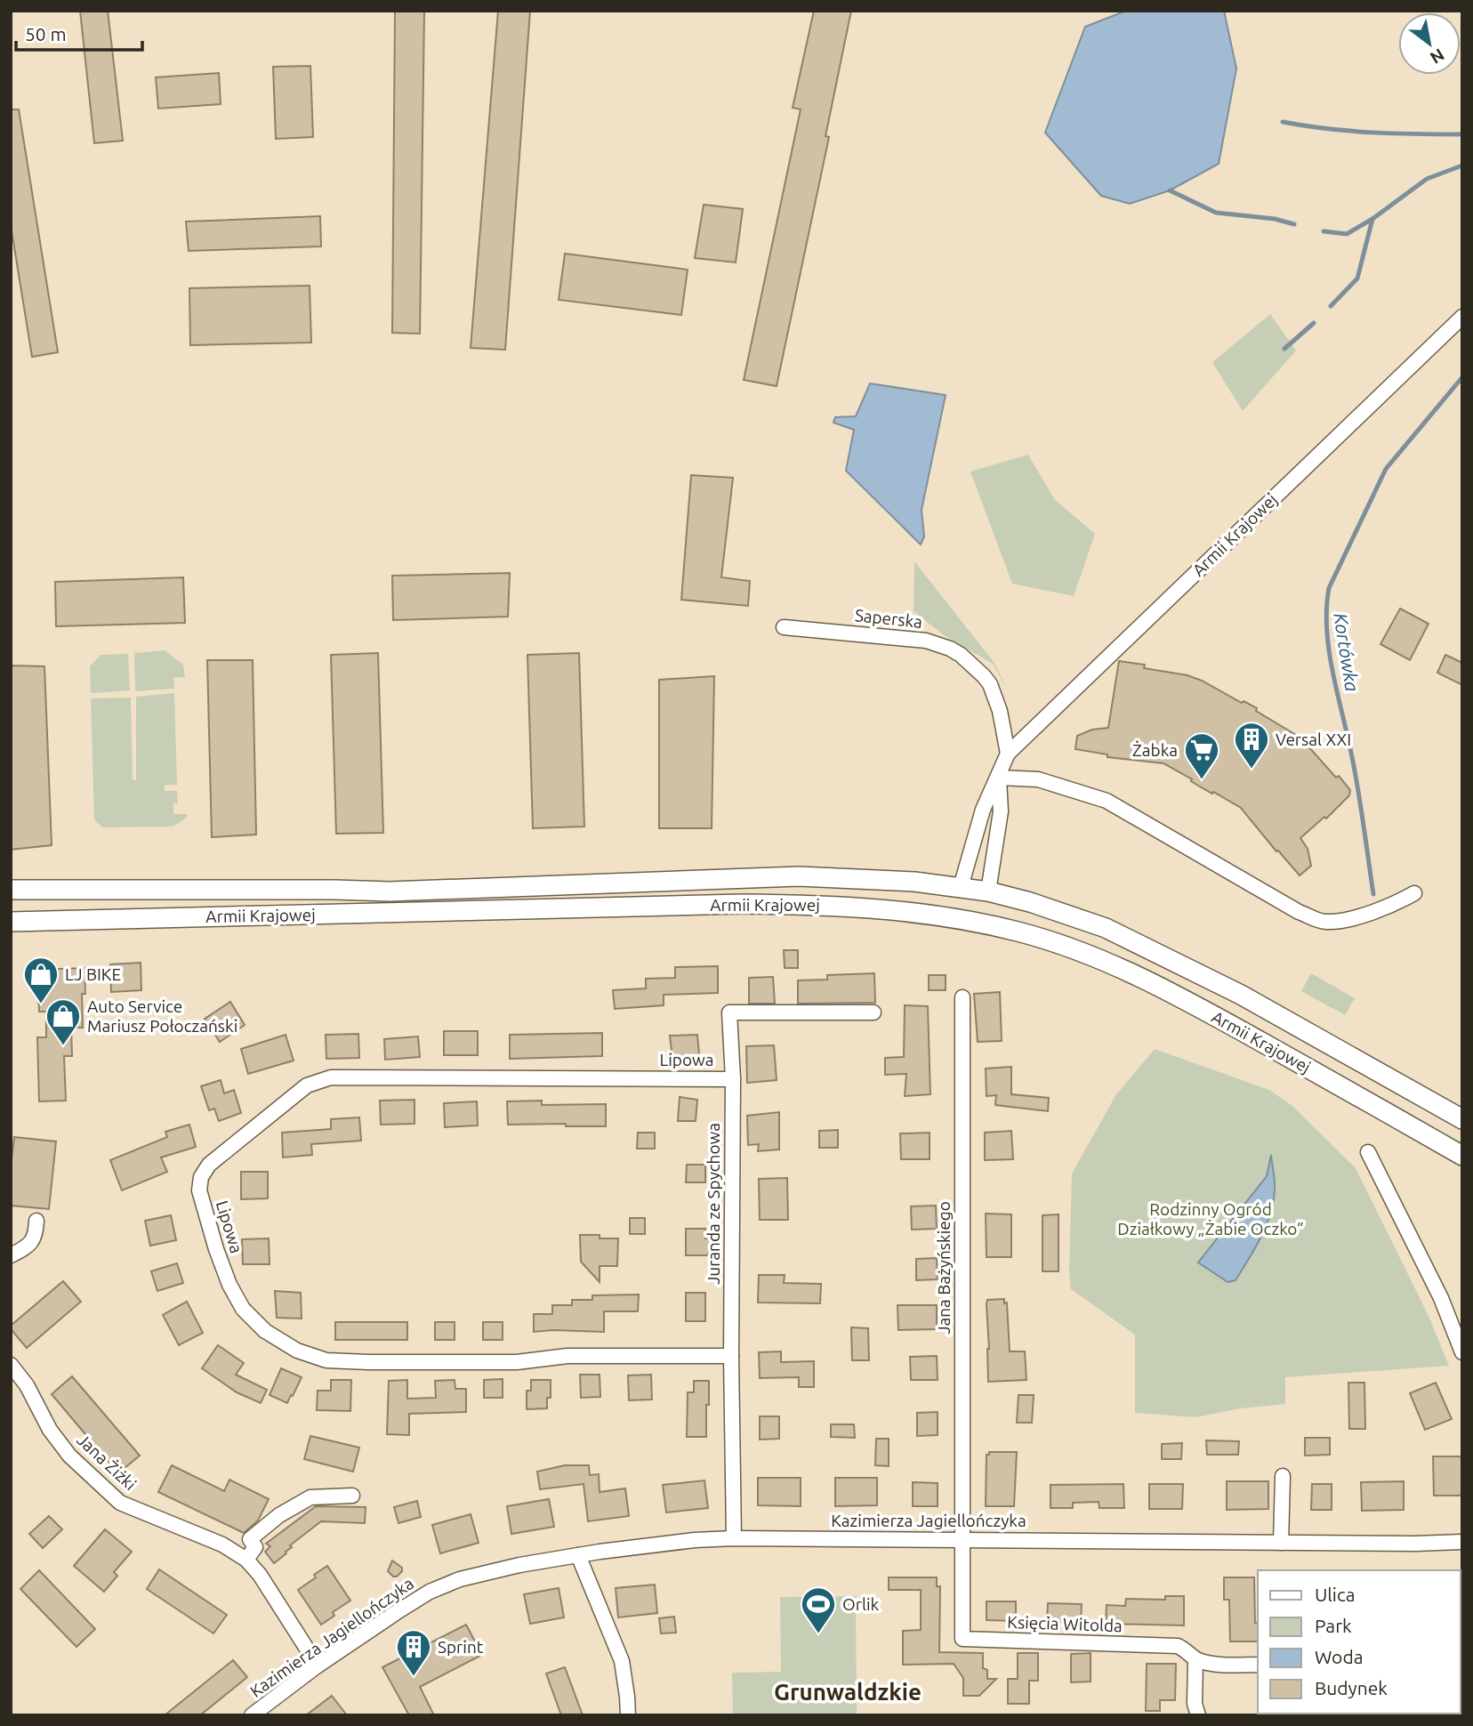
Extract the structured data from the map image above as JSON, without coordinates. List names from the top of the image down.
{
  "streets": {
    "main road": ["Armii Krajowej"],
    "street": [
      "Saperska",
      "Lipowa",
      "Juranda ze Spychowa",
      "Jana Bażyńskiego",
      "Jana Żiżki",
      "Kazimierza Jagiellończyka",
      "Księcia Witolda"
    ]
  },
  "crossings": [
    ["Armii Krajowej", "Saperska"],
    ["Lipowa", "Juranda ze Spychowa"],
    ["Juranda ze Spychowa", "Kazimierza Jagiellończyka"],
    ["Jana Bażyńskiego", "Kazimierza Jagiellończyka"],
    ["Jana Bażyńskiego", "Księcia Witolda"],
    ["Jana Żiżki", "Kazimierza Jagiellończyka"],
    ["Kazimierza Jagiellończyka", "Księcia Witolda"]
  ],
  "districts": ["Grunwaldzkie"],
  "water": ["Kortówka"],
  "parks": ["Rodzinny Ogród Działkowy „Żabie Oczko”"],
  "places": {
    "building": ["Versal XXI", "Sprint"],
    "supermarket": ["Żabka"],
    "shop": ["LJ BIKE", "Auto Service Mariusz Połoczański"],
    "sports": ["Orlik"]
  },
  "legend": [
    "Ulica",
    "Park",
    "Woda",
    "Budynek"
  ],
  "scale_bar": "50 m",
  "north": "bottom right"
}
